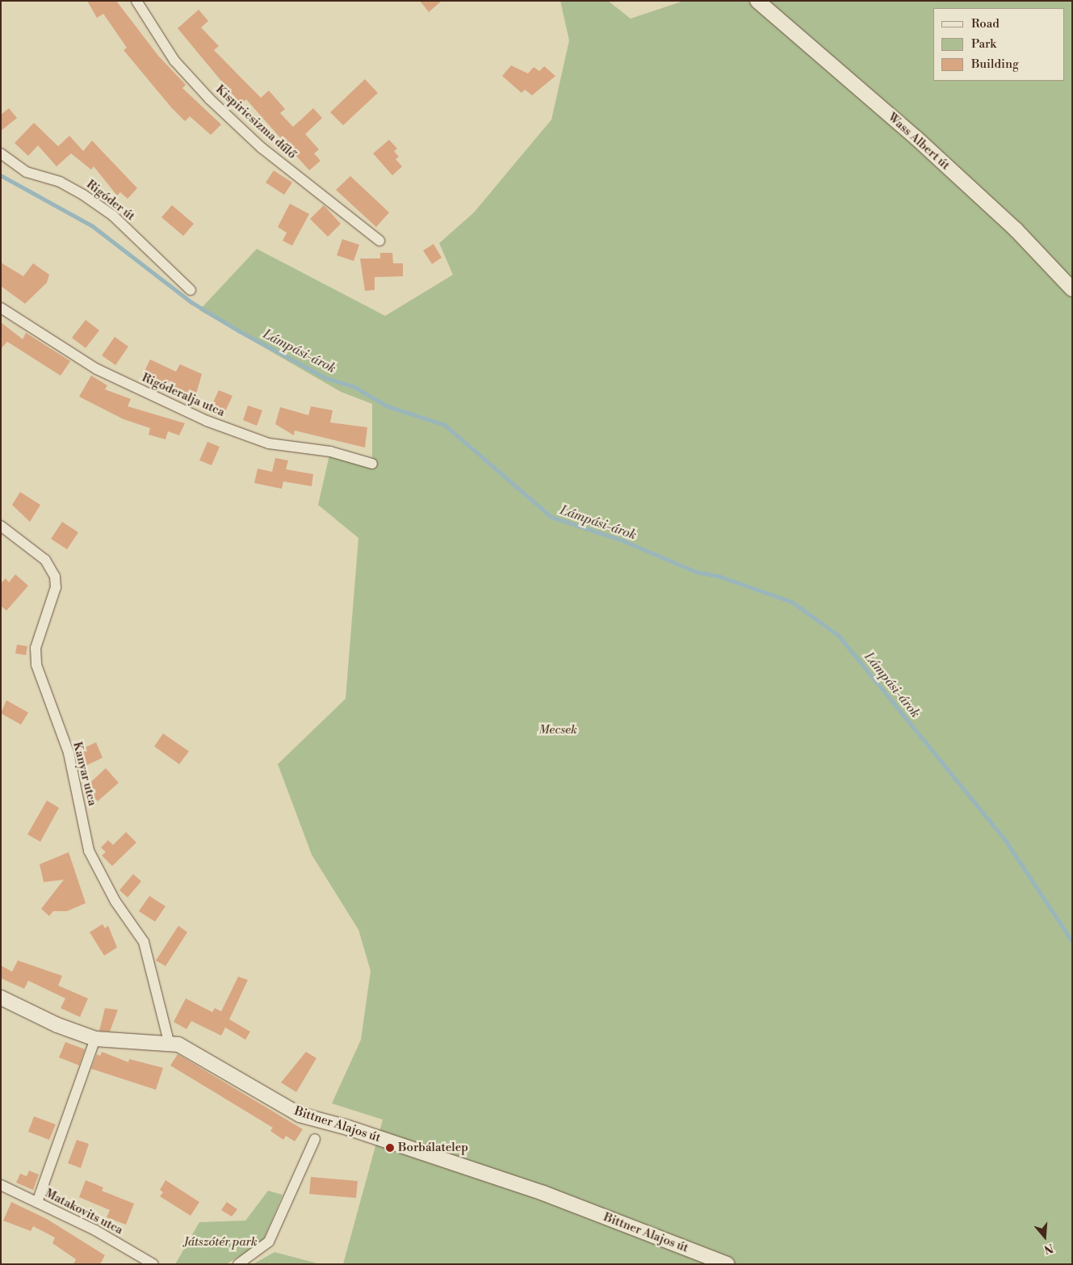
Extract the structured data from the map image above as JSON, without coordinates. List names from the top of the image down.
{
  "streets": {
    "street": [
      "Kispiricsizma dűlő",
      "Wass Albert út",
      "Rigóder út",
      "Rigóderalja utca",
      "Kanyar utca",
      "Bittner Alajos út",
      "Matakovits utca"
    ]
  },
  "crossings": [
    ["Kanyar utca", "Bittner Alajos út"]
  ],
  "water": ["Lámpási-árok"],
  "parks": ["Mecsek", "Játszótér park"],
  "places": ["Borbálatelep"],
  "legend": ["Road", "Park", "Building"],
  "north": "bottom"
}
